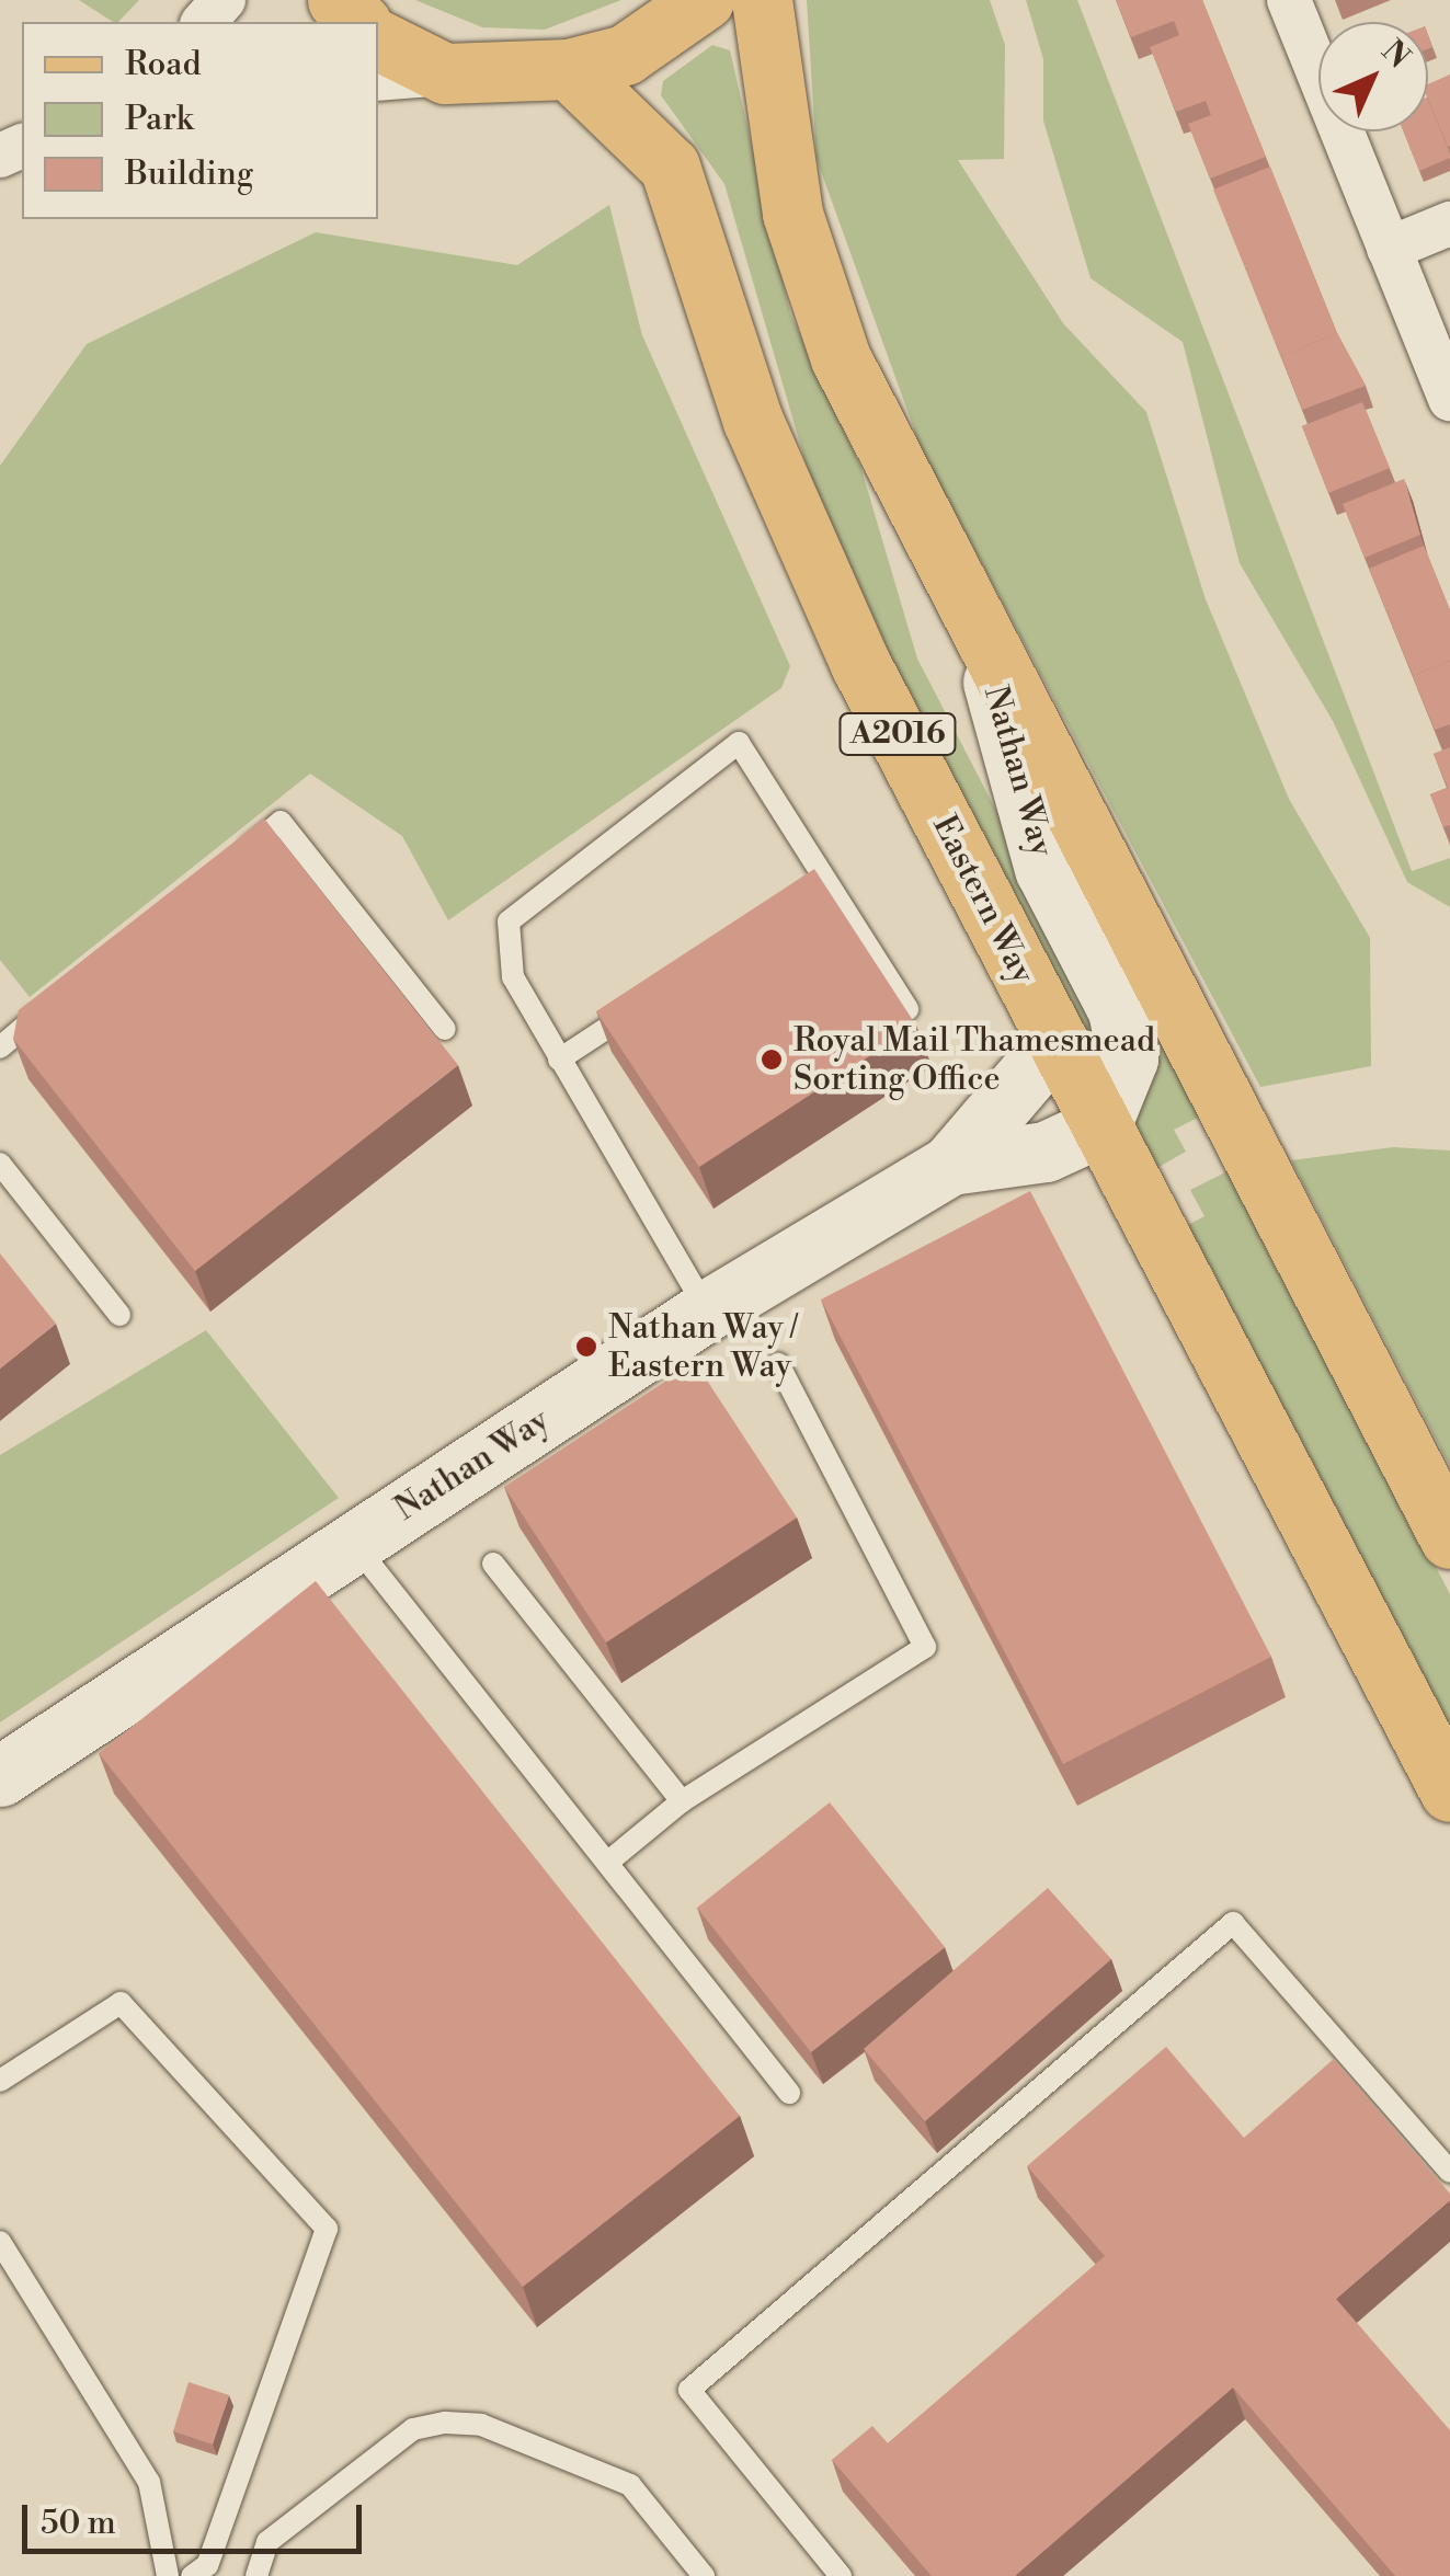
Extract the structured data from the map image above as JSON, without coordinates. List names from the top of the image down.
{
  "streets": {
    "main road": ["A2016", "Eastern Way"],
    "street": ["Nathan Way"]
  },
  "crossings": [
    ["Nathan Way", "Eastern Way"]
  ],
  "places": ["Royal Mail Thamesmead Sorting Office", "Nathan Way / Eastern Way"],
  "legend": ["Road", "Park", "Building"],
  "scale_bar": "50 m",
  "north": "top right"
}
